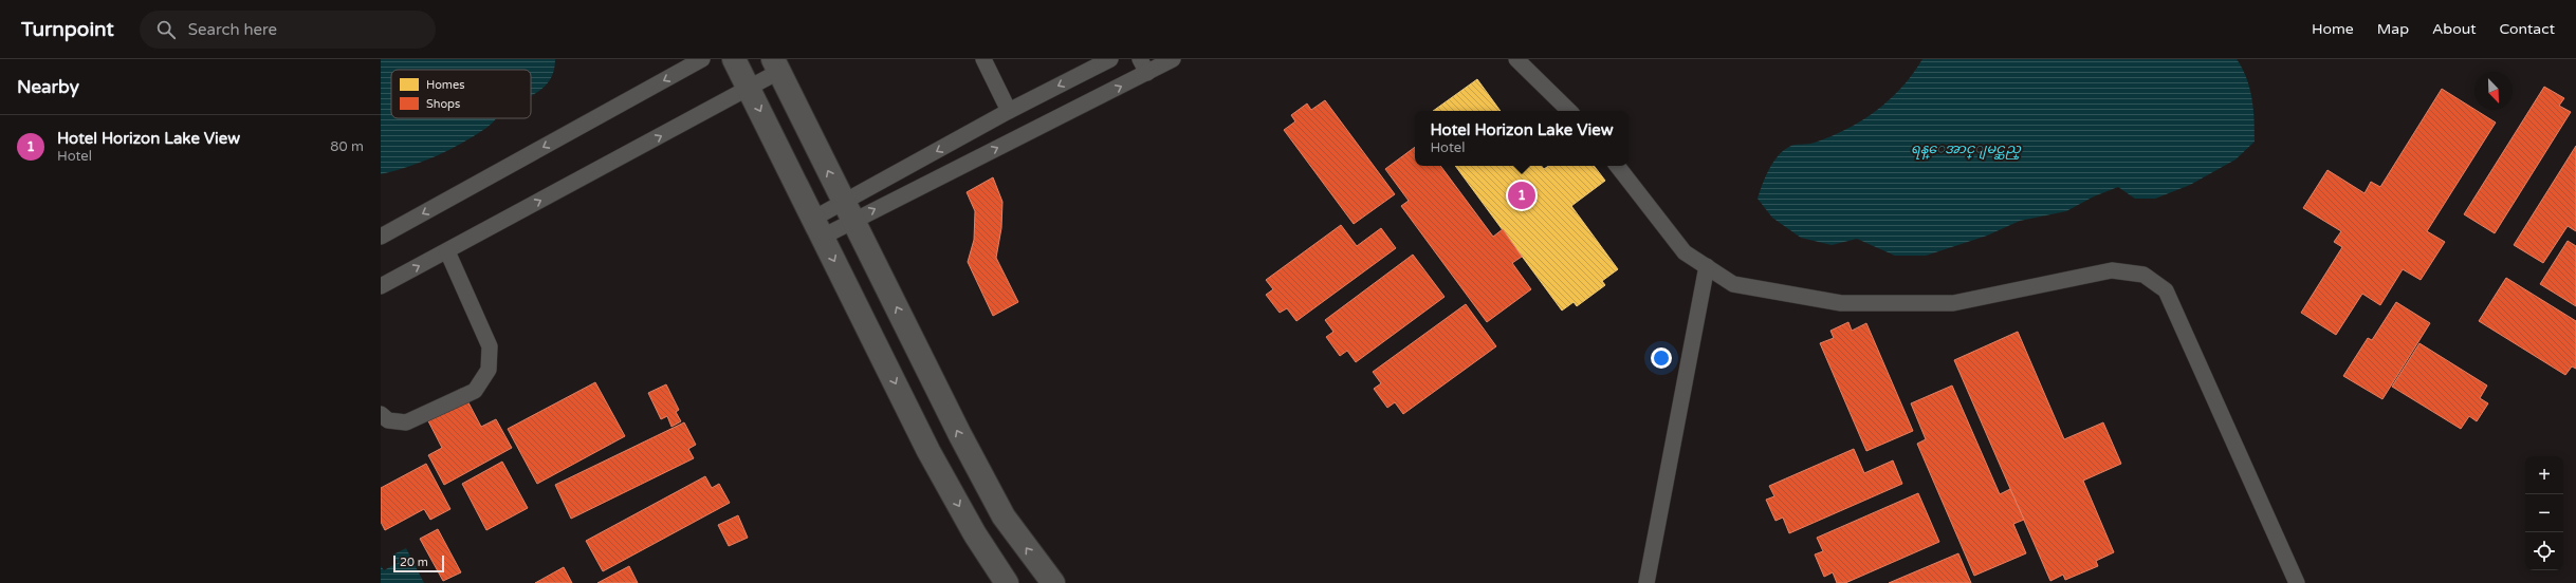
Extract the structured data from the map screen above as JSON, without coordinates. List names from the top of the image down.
{
  "water": ["ရန္ေအာင္ျမင္ဆည္"],
  "legend": ["Homes", "Shops"],
  "scale_bar": "20 m",
  "north": "bottom right",
  "page": {
    "header": "Turnpoint",
    "search": "Search here",
    "nav": [
      "Home",
      "Map",
      "About",
      "Contact"
    ],
    "heading": "Nearby",
    "popup": ["Hotel Horizon Lake View", "Hotel"],
    "list": [
      {
        "mark": "1",
        "name": "Hotel Horizon Lake View",
        "note": "Hotel",
        "value": "80 m"
      }
    ],
    "pins": "1",
    "map_buttons": ["+", "−"],
    "scale": "20 m"
  }
}
